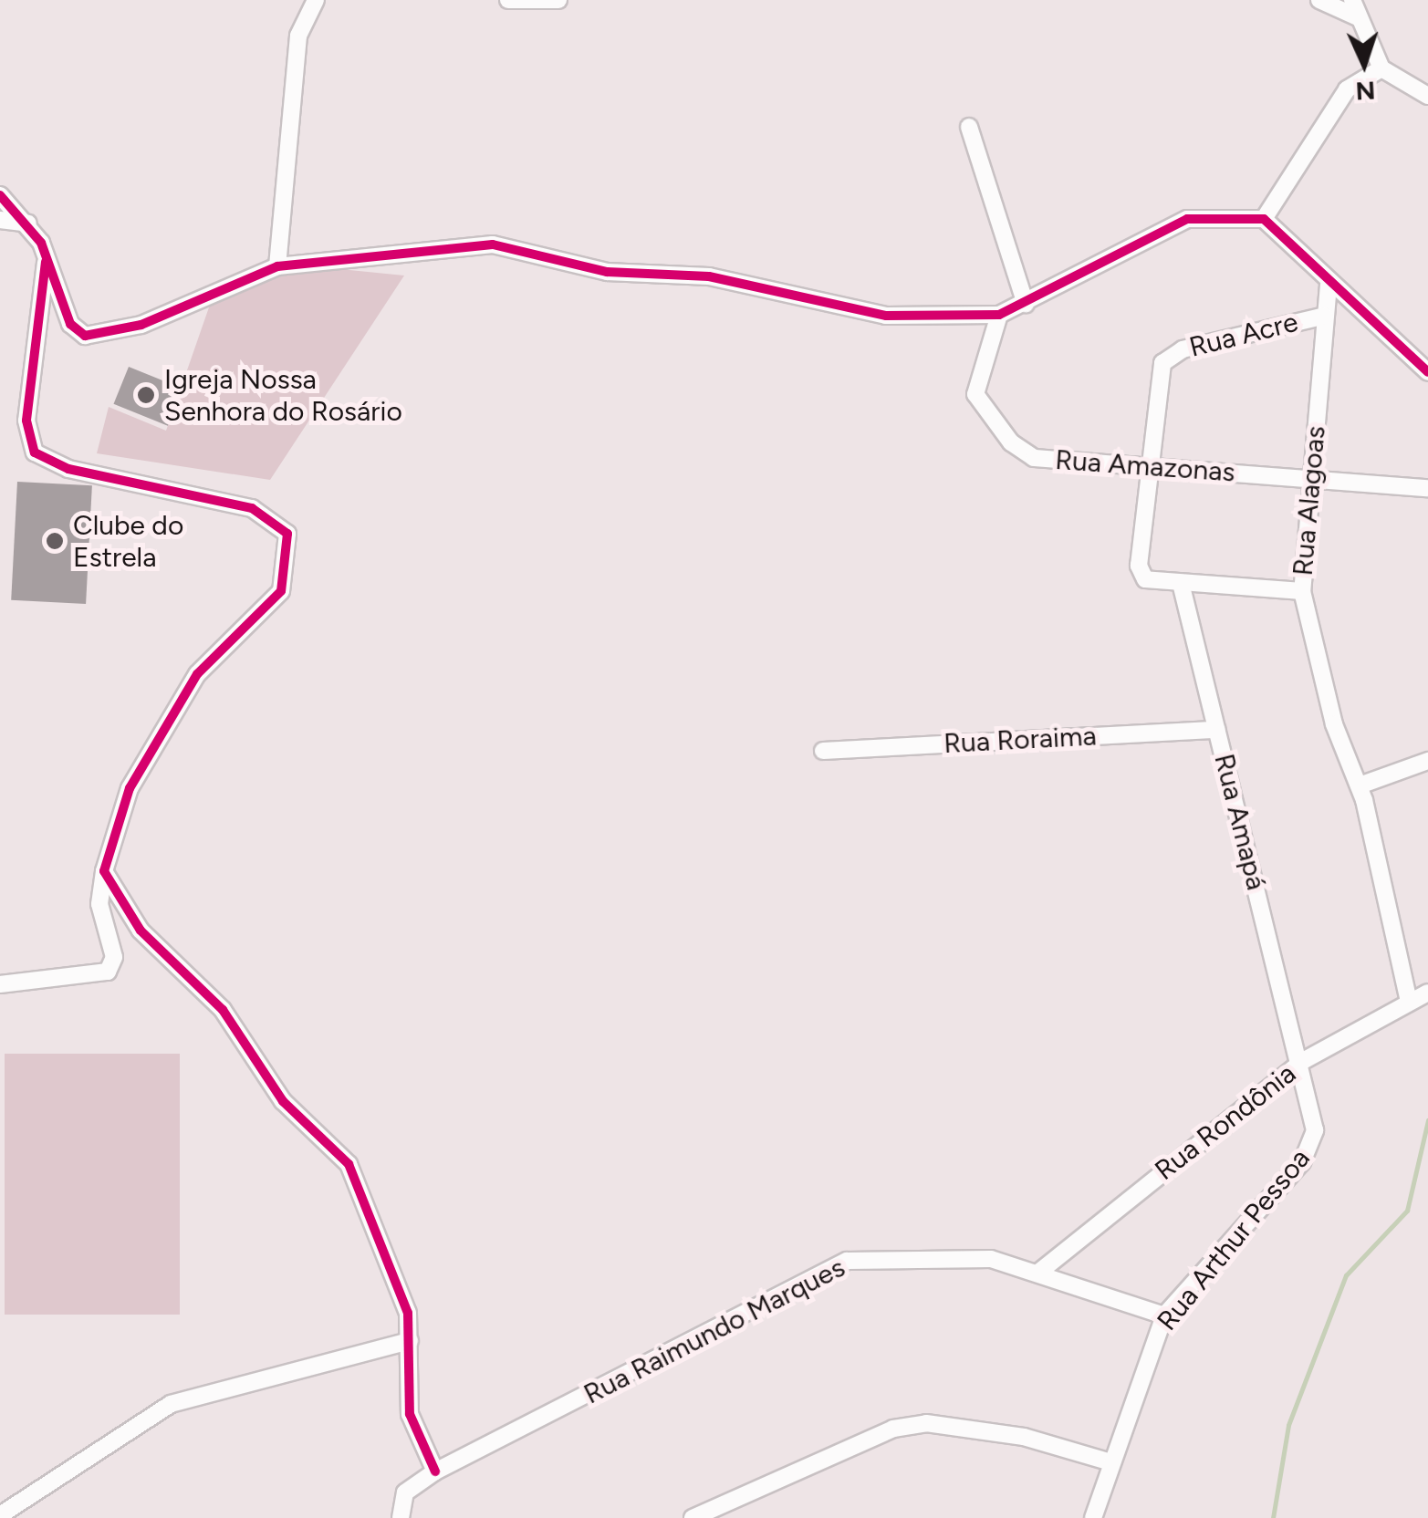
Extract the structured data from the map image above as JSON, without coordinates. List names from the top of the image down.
{
  "streets": {
    "street": [
      "Rua Acre",
      "Rua Amazonas",
      "Rua Alagoas",
      "Rua Roraima",
      "Rua Amapá",
      "Rua Rondônia",
      "Rua Arthur Pessoa",
      "Rua Raimundo Marques"
    ]
  },
  "crossings": [
    ["Rua Acre", "Rua Amazonas"],
    ["Rua Acre", "Rua Alagoas"],
    ["Rua Acre", "Rua Amapá"],
    ["Rua Amazonas", "Rua Alagoas"],
    ["Rua Alagoas", "Rua Rondônia"],
    ["Rua Roraima", "Rua Amapá"],
    ["Rua Amapá", "Rua Rondônia"],
    ["Rua Amapá", "Rua Arthur Pessoa"],
    ["Rua Rondônia", "Rua Arthur Pessoa"],
    ["Rua Rondônia", "Rua Raimundo Marques"],
    ["Rua Arthur Pessoa", "Rua Raimundo Marques"]
  ],
  "places": ["Igreja Nossa Senhora do Rosário", "Clube do Estrela"],
  "north": "bottom"
}
